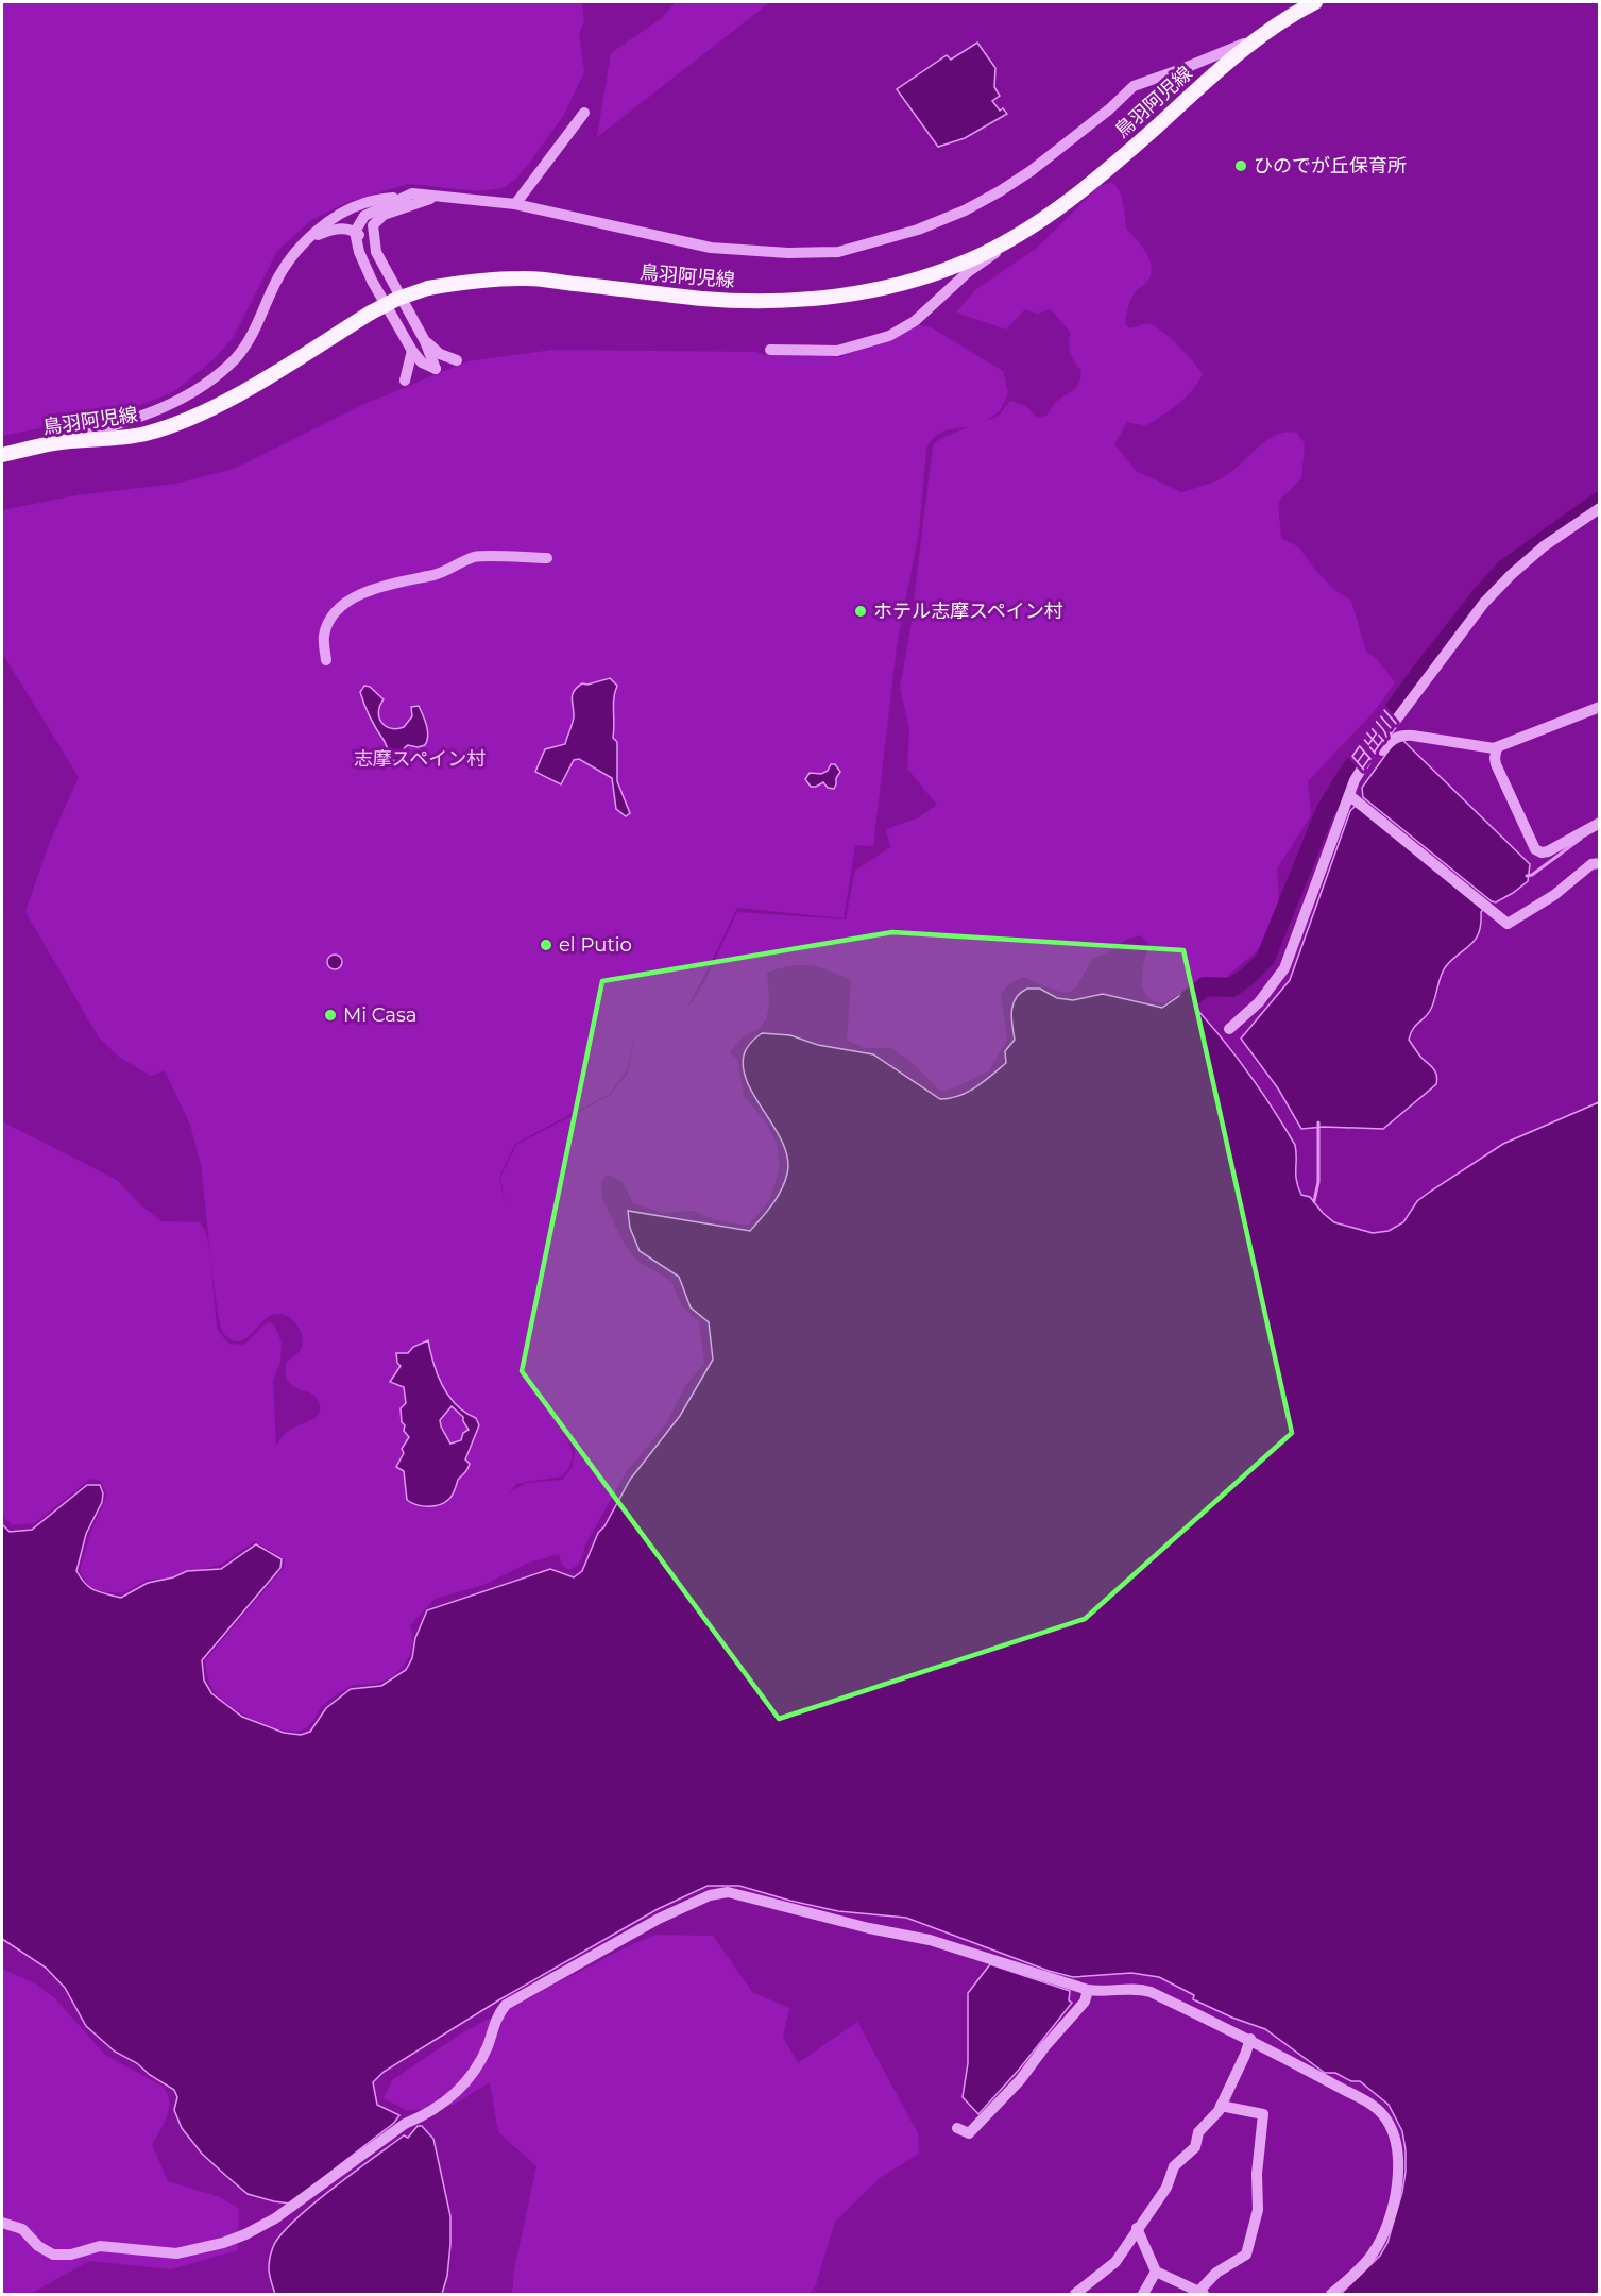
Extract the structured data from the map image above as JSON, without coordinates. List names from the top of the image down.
{
  "streets": {
    "main road": ["鳥羽阿児線"]
  },
  "water": ["日出川"],
  "parks": ["志摩スペイン村"],
  "places": [
    "ひのでが丘保育所",
    "ホテル志摩スペイン村",
    "el Putio",
    "Mi Casa"
  ]
}
